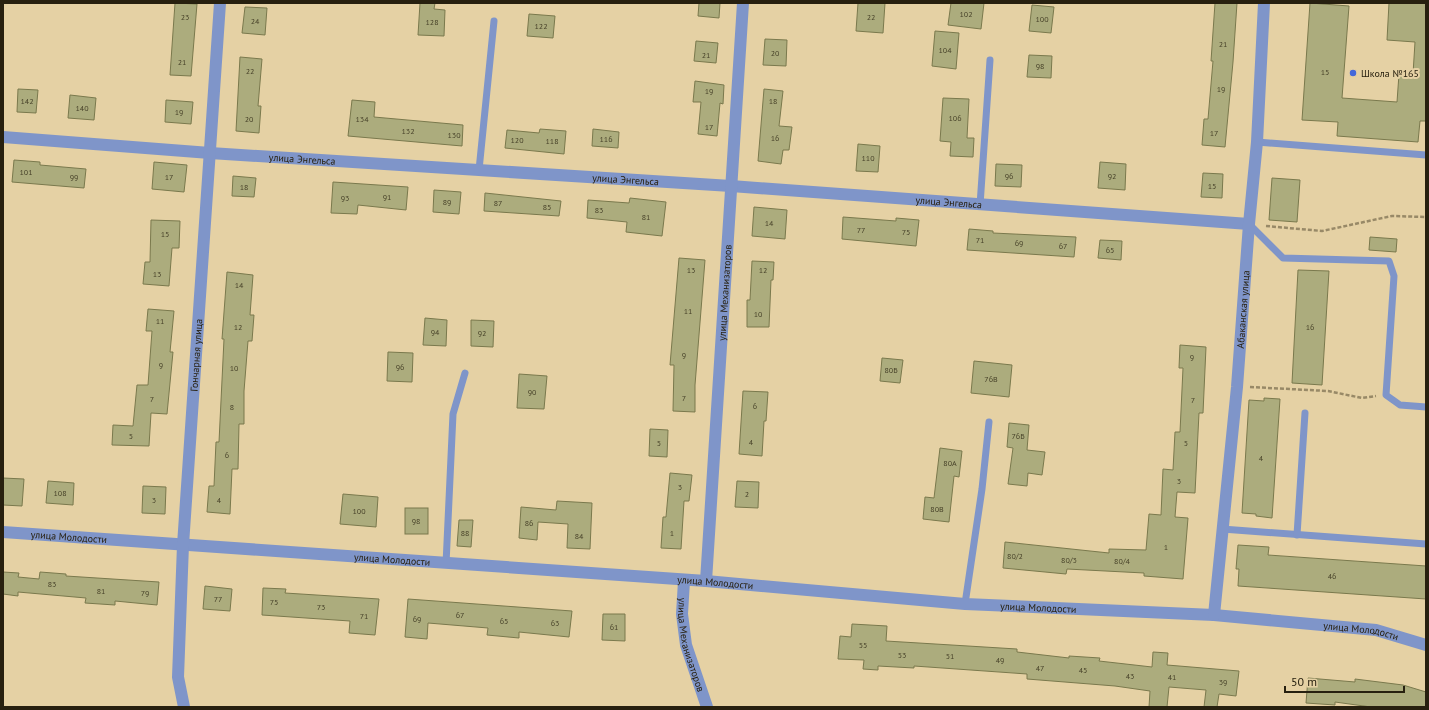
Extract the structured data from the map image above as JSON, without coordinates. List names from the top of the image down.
{
  "streets": {
    "street": [
      "улица Энгельса",
      "улица Механизаторов",
      "Абаканская улица",
      "Гончарная улица",
      "улица Молодости"
    ]
  },
  "crossings": [
    ["улица Энгельса", "улица Механизаторов"],
    ["улица Энгельса", "Абаканская улица"],
    ["улица Энгельса", "Гончарная улица"],
    ["улица Механизаторов", "улица Молодости"],
    ["Абаканская улица", "улица Молодости"],
    ["Гончарная улица", "улица Молодости"]
  ],
  "places": ["Школа №165"],
  "house_numbers": [
    "102",
    "23",
    "22",
    "100",
    "24",
    "128",
    "122",
    "21",
    "104",
    "20",
    "21",
    "21",
    "98",
    "22",
    "15",
    "19",
    "19",
    "142",
    "18",
    "140",
    "19",
    "106",
    "20",
    "134",
    "17",
    "132",
    "17",
    "130",
    "16",
    "116",
    "120",
    "118",
    "110",
    "101",
    "96",
    "92",
    "99",
    "17",
    "15",
    "18",
    "91",
    "93",
    "89",
    "87",
    "85",
    "83",
    "81",
    "14",
    "77",
    "75",
    "15",
    "71",
    "69",
    "67",
    "65",
    "13",
    "12",
    "13",
    "14",
    "11",
    "10",
    "11",
    "12",
    "16",
    "94",
    "92",
    "9",
    "9",
    "9",
    "96",
    "10",
    "80Б",
    "76В",
    "90",
    "7",
    "7",
    "7",
    "6",
    "8",
    "5",
    "76Б",
    "4",
    "5",
    "5",
    "6",
    "4",
    "80А",
    "3",
    "3",
    "108",
    "2",
    "3",
    "4",
    "80В",
    "100",
    "98",
    "86",
    "88",
    "1",
    "84",
    "1",
    "80/2",
    "80/3",
    "80/4",
    "46",
    "83",
    "81",
    "79",
    "77",
    "75",
    "73",
    "67",
    "71",
    "69",
    "65",
    "63",
    "61",
    "55",
    "53",
    "51",
    "49",
    "47",
    "45",
    "43",
    "41",
    "39"
  ],
  "scale_bar": "50 m"
}
